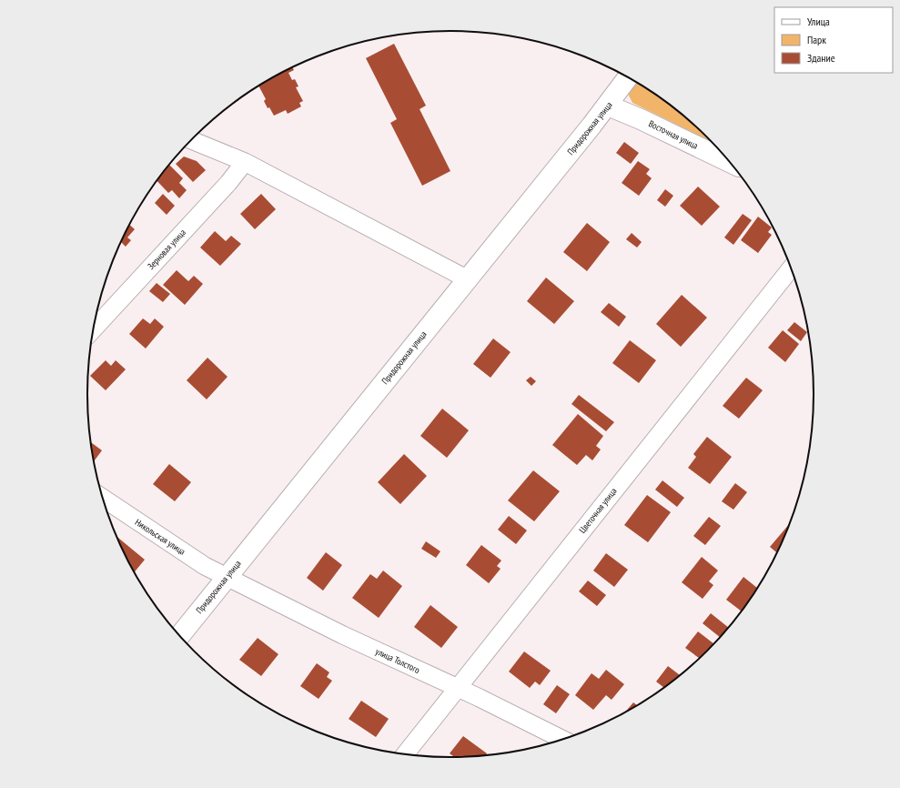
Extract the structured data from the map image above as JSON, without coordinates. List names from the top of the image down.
{
  "streets": {
    "street": [
      "Придорожная улица",
      "Восточная улица",
      "Зерновая улица",
      "Цветочная улица",
      "Никольская улица",
      "улица Толстого"
    ]
  },
  "crossings": [
    ["Придорожная улица", "Восточная улица"],
    ["Придорожная улица", "Никольская улица"],
    ["Придорожная улица", "улица Толстого"],
    ["Цветочная улица", "улица Толстого"],
    ["Никольская улица", "улица Толстого"]
  ],
  "legend": ["Улица", "Парк", "Здание"]
}
